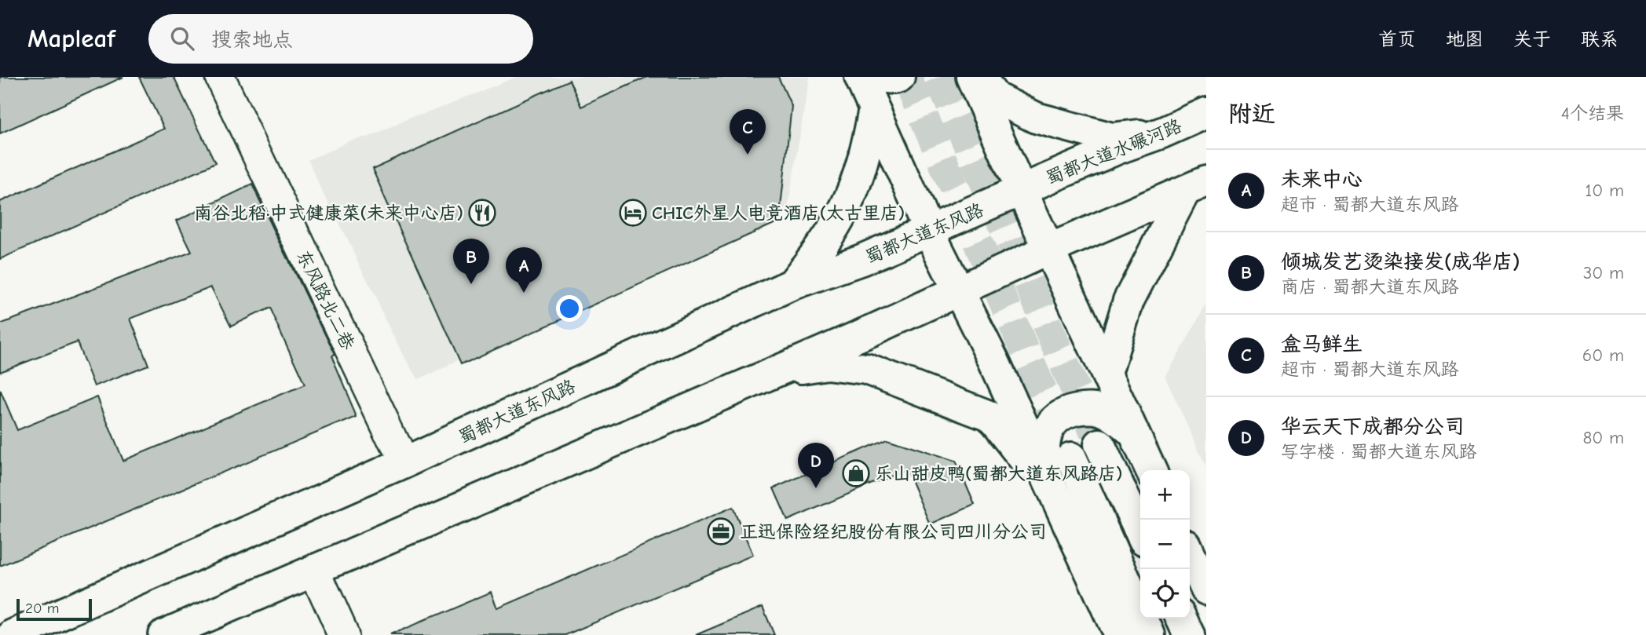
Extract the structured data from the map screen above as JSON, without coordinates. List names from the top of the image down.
{
  "streets": {
    "main road": ["蜀都大道水碾河路", "蜀都大道东风路"],
    "street": ["东风路北二巷"]
  },
  "crossings": [
    ["蜀都大道水碾河路", "蜀都大道东风路"],
    ["蜀都大道东风路", "东风路北二巷"]
  ],
  "places": {
    "restaurant": ["南谷北稻·中式健康菜(未来中心店)"],
    "hotel": ["CHIC外星人电竞酒店(太古里店)"],
    "shop": ["乐山甜皮鸭(蜀都大道东风路店)"],
    "office": ["正迅保险经纪股份有限公司四川分公司"]
  },
  "scale_bar": "20 m",
  "page": {
    "header": "Mapleaf",
    "search": "搜索地点",
    "nav": [
      "首页",
      "地图",
      "关于",
      "联系"
    ],
    "heading": ["附近", "4个结果"],
    "pins": [
      "C",
      "B",
      "A",
      "D"
    ],
    "list": [
      {
        "mark": "A",
        "name": "未来中心",
        "note": "超市 · 蜀都大道东风路",
        "value": "10 m"
      },
      {
        "mark": "B",
        "name": "倾城发艺烫染接发(成华店)",
        "note": "商店 · 蜀都大道东风路",
        "value": "30 m"
      },
      {
        "mark": "C",
        "name": "盒马鲜生",
        "note": "超市 · 蜀都大道东风路",
        "value": "60 m"
      },
      {
        "mark": "D",
        "name": "华云天下成都分公司",
        "note": "写字楼 · 蜀都大道东风路",
        "value": "80 m"
      }
    ],
    "map_buttons": ["+", "−"],
    "scale": "20 m"
  }
}
